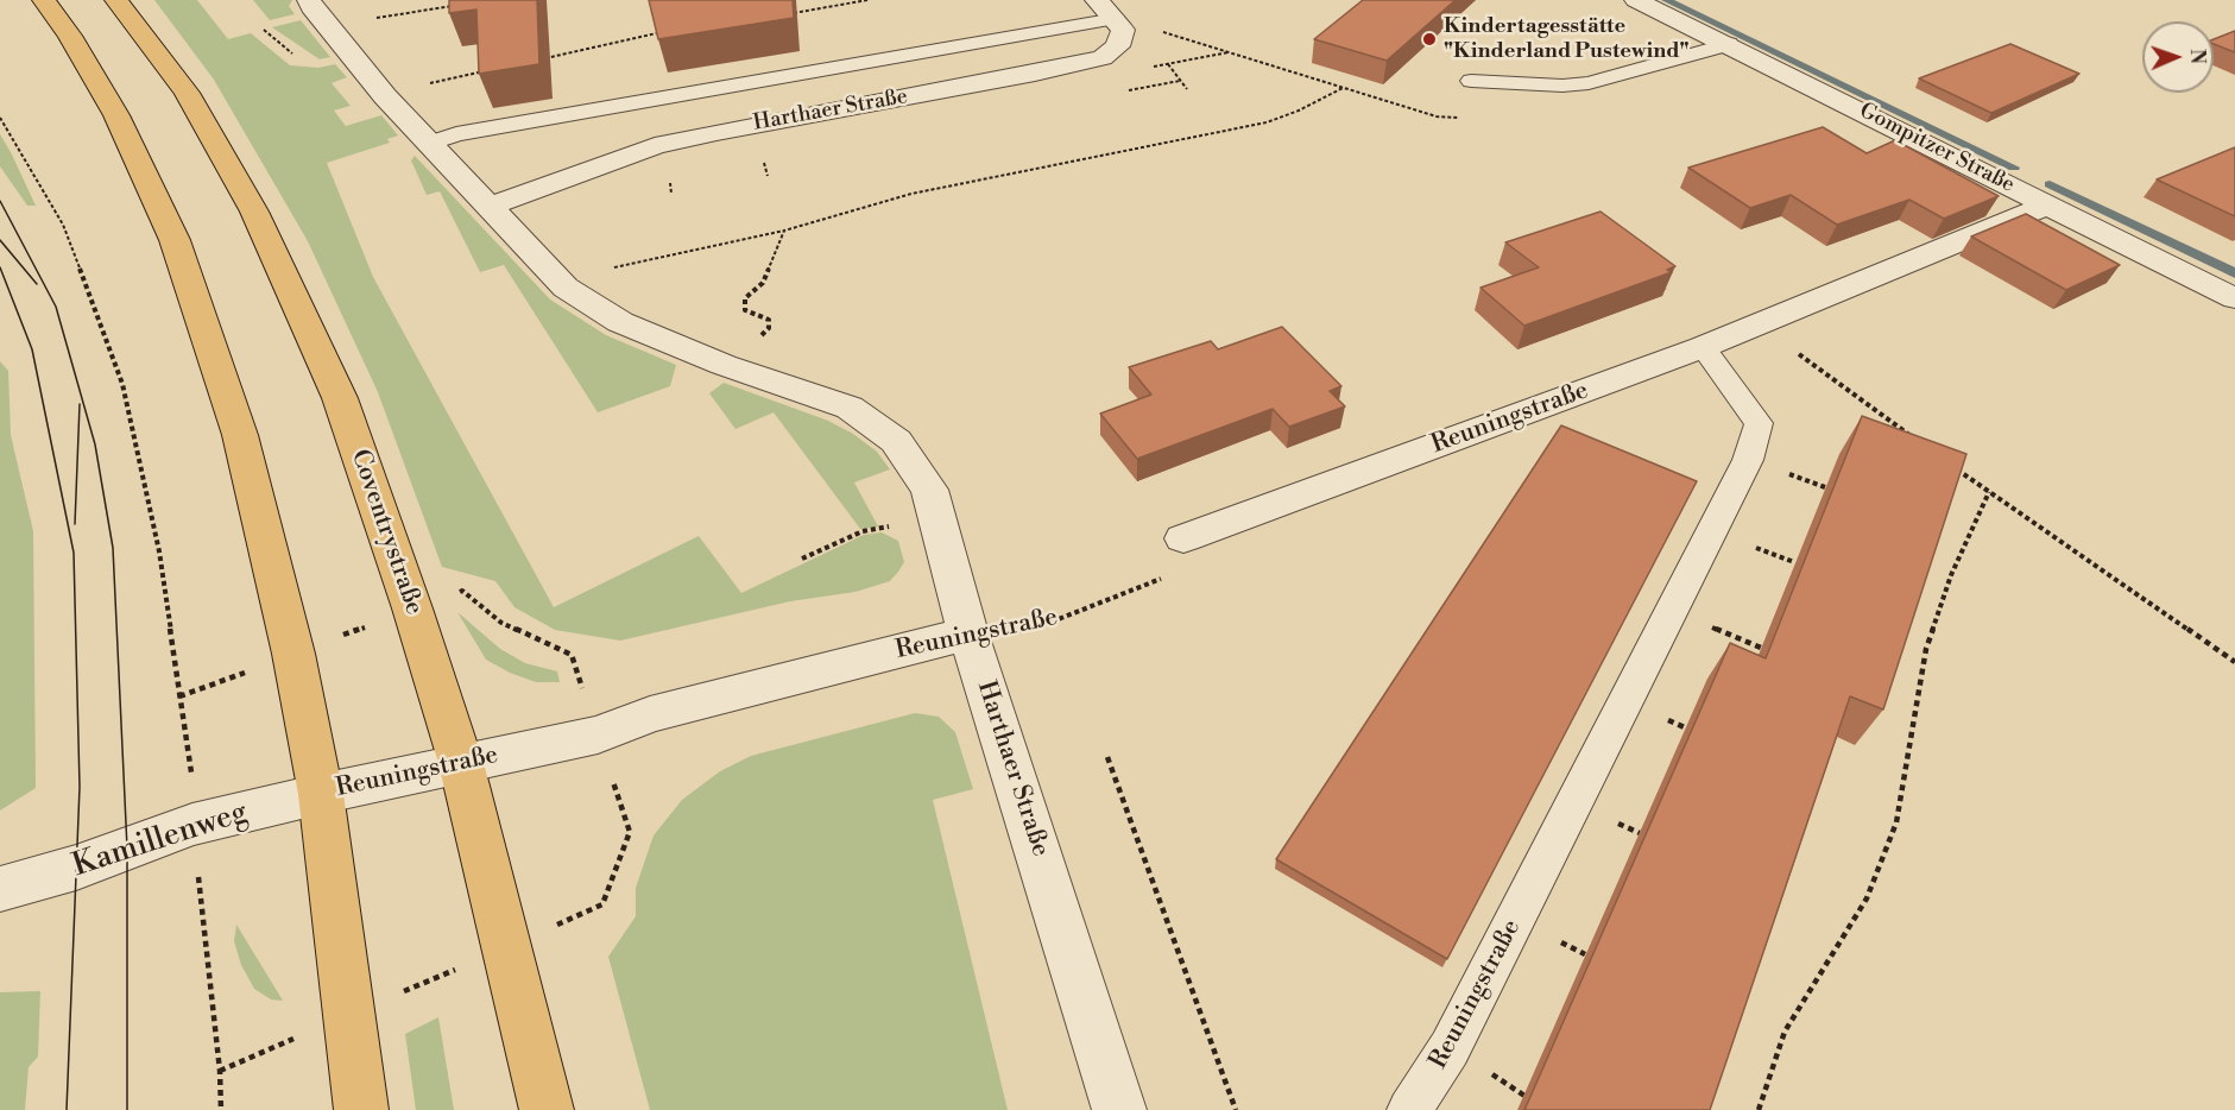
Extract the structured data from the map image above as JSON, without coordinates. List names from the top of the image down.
{
  "streets": {
    "main road": ["Coventrystraße"],
    "street": [
      "Harthaer Straße",
      "Gompitzer Straße",
      "Reuningstraße",
      "Kamillenweg"
    ]
  },
  "crossings": [
    ["Harthaer Straße", "Reuningstraße"],
    ["Gompitzer Straße", "Reuningstraße"],
    ["Reuningstraße", "Coventrystraße"],
    ["Reuningstraße", "Kamillenweg"]
  ],
  "places": ["Kindertagesstätte \"Kinderland Pustewind\""],
  "north": "right"
}
